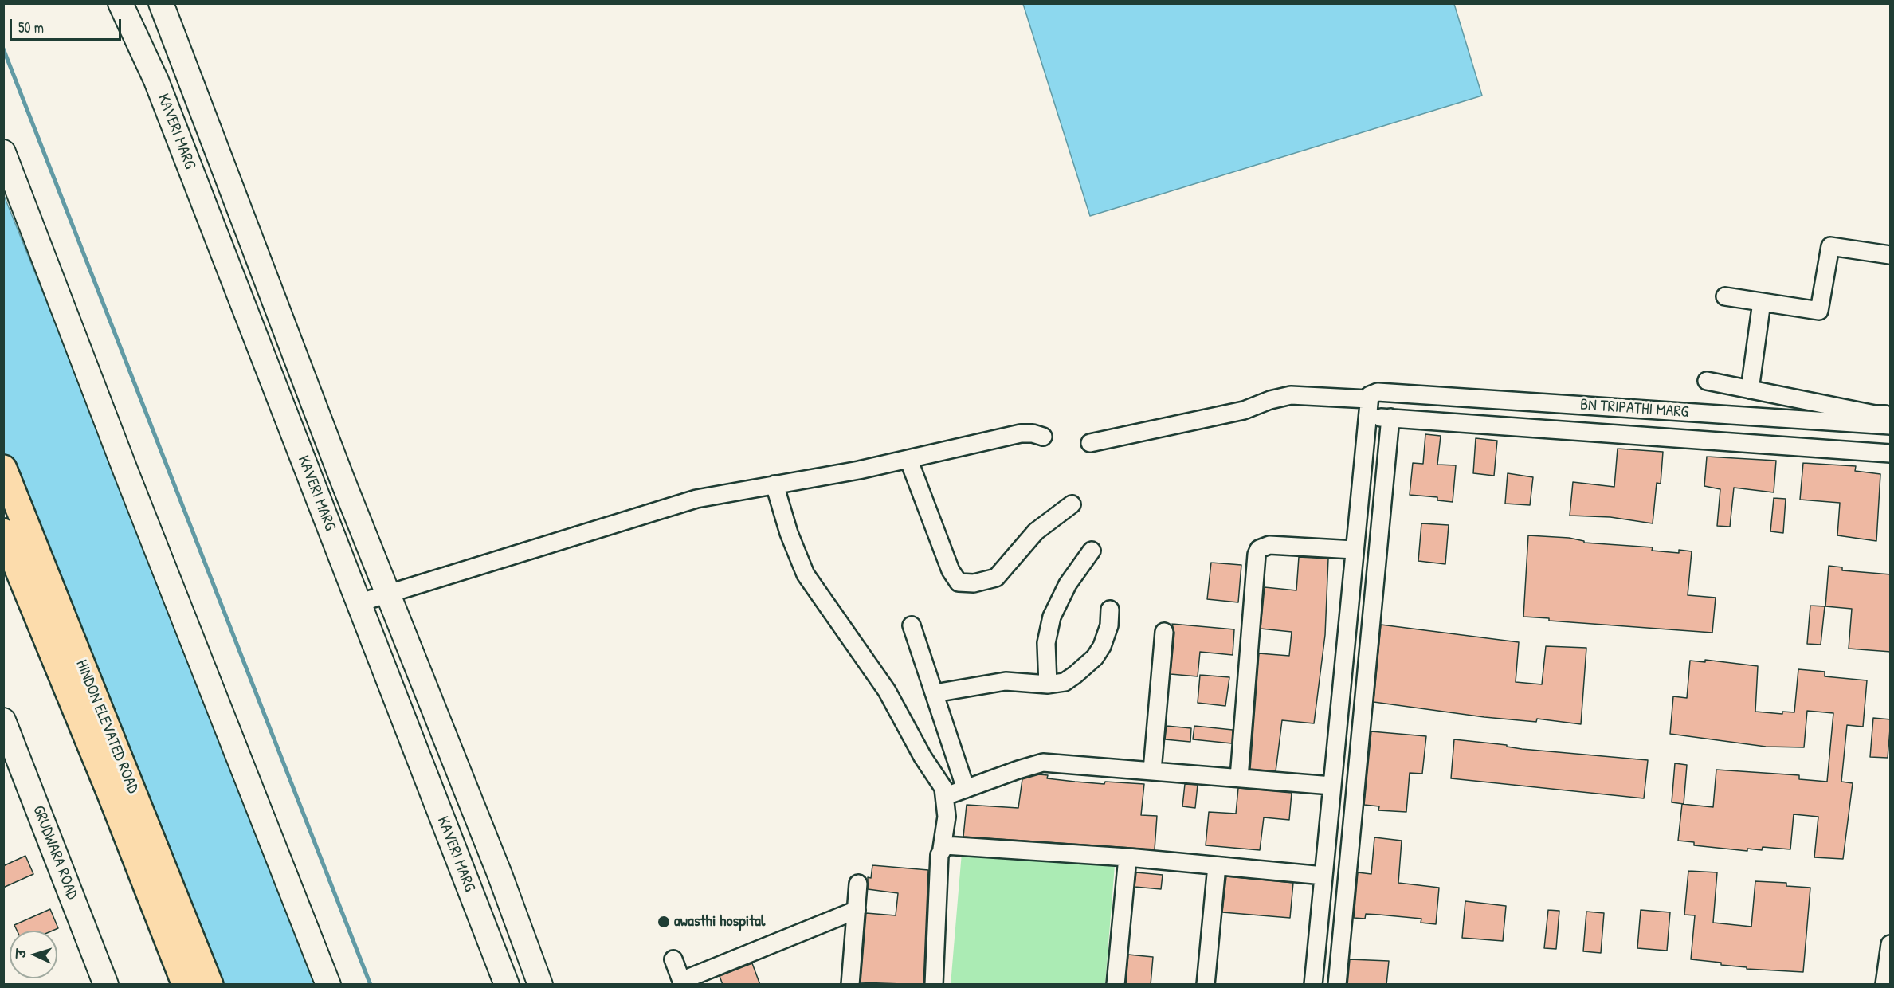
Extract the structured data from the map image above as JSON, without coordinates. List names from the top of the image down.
{
  "streets": {
    "highway": ["HINDON ELEVATED ROAD"],
    "street": ["KAVERI MARG", "BN TRIPATHI MARG", "GRUDWARA ROAD"]
  },
  "places": ["awasthi hospital"],
  "scale_bar": "50 m",
  "north": "left"
}
